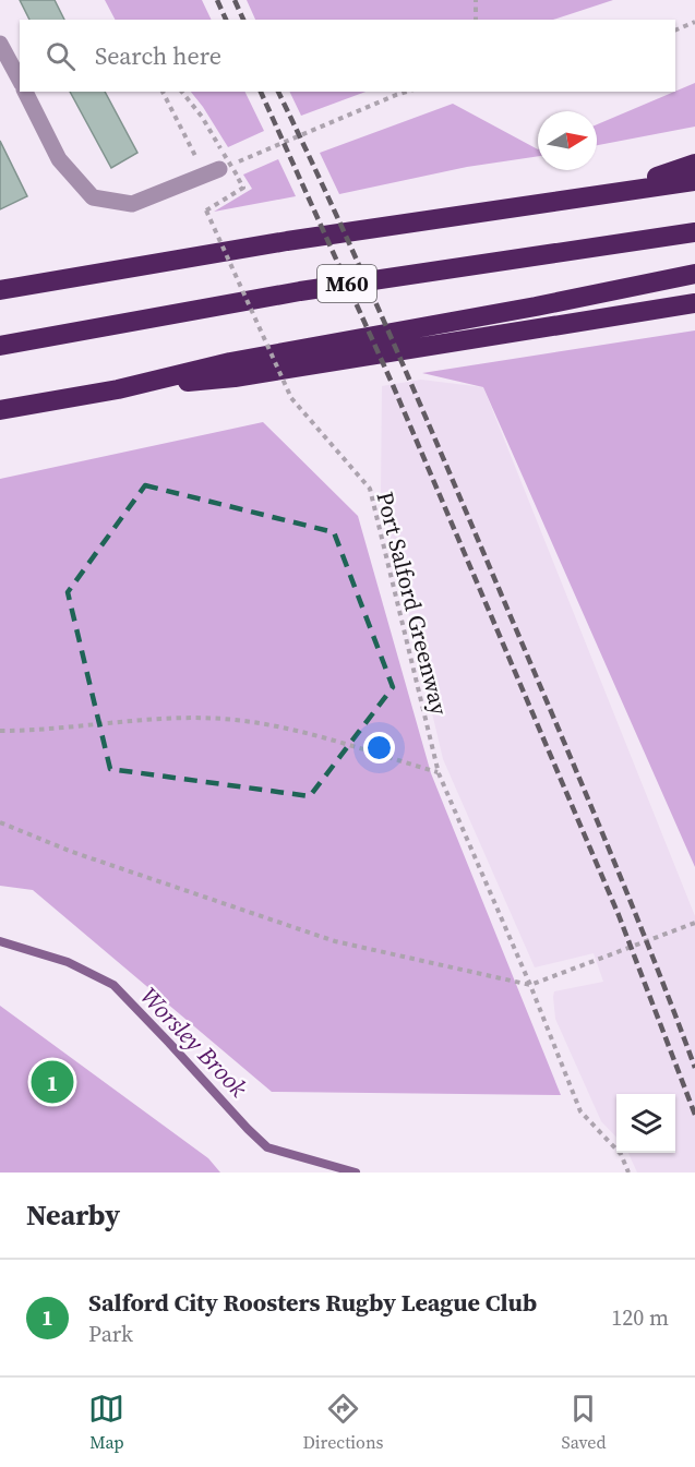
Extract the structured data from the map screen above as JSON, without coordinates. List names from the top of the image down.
{
  "streets": {
    "highway": ["M60"],
    "path": ["Port Salford Greenway"]
  },
  "water": ["Worsley Brook"],
  "north": "right",
  "page": {
    "search": "Search here",
    "pins": "1",
    "heading": "Nearby",
    "list": [
      {
        "mark": "1",
        "name": "Salford City Roosters Rugby League Club",
        "note": "Park",
        "value": "120 m"
      }
    ],
    "nav": ["Map", "Directions", "Saved"]
  }
}
